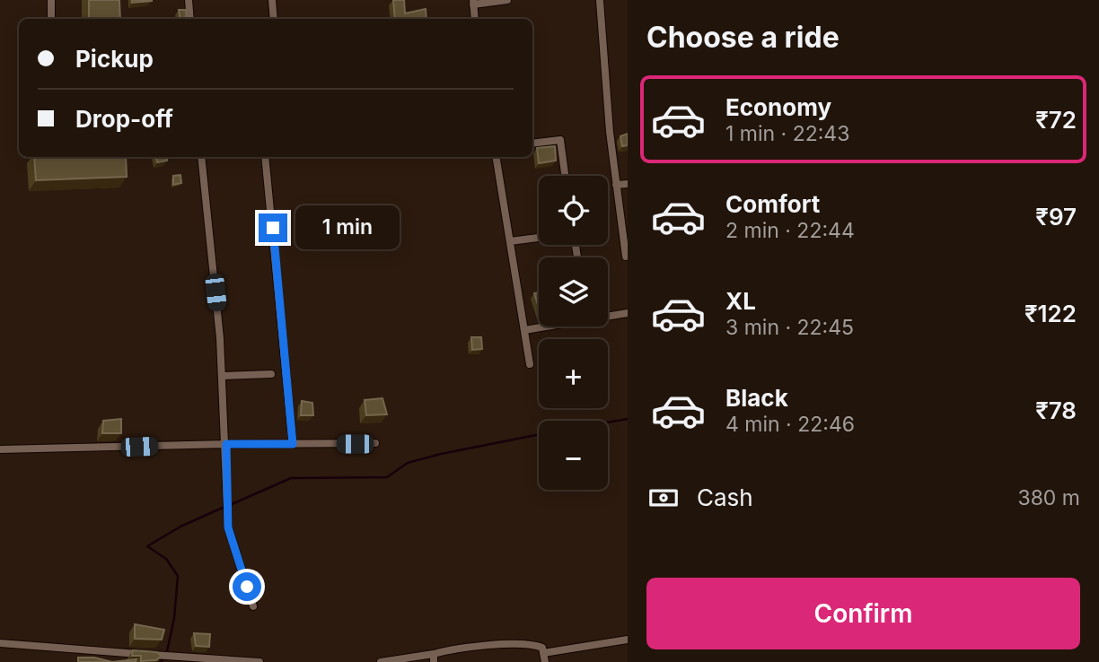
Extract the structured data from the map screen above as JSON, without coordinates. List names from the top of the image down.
{
  "page": {
    "heading": "Choose a ride",
    "banner": ["Pickup", "Drop-off"],
    "list": [
      {
        "name": "Economy",
        "note": "1 min · 22:43",
        "value": "₹72"
      },
      {
        "name": "Comfort",
        "note": "2 min · 22:44",
        "value": "₹97"
      },
      {
        "name": "XL",
        "note": "3 min · 22:45",
        "value": "₹122"
      },
      {
        "name": "Black",
        "note": "4 min · 22:46",
        "value": "₹78"
      }
    ],
    "map_buttons": ["+", "−"],
    "bubble": "1 min",
    "pay": ["Cash", "380 m"],
    "buttons": "Confirm"
  }
}
